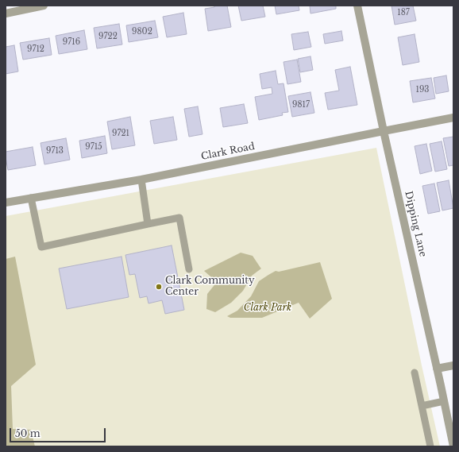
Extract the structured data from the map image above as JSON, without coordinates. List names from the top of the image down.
{
  "streets": {
    "street": ["Clark Road", "Dipping Lane"]
  },
  "crossings": [
    ["Clark Road", "Dipping Lane"]
  ],
  "parks": ["Clark Park"],
  "places": ["Clark Community Center"],
  "house_numbers": [
    "187",
    "9802",
    "9722",
    "9716",
    "9712",
    "193",
    "9817",
    "9721",
    "9715",
    "9713"
  ],
  "scale_bar": "50 m"
}
